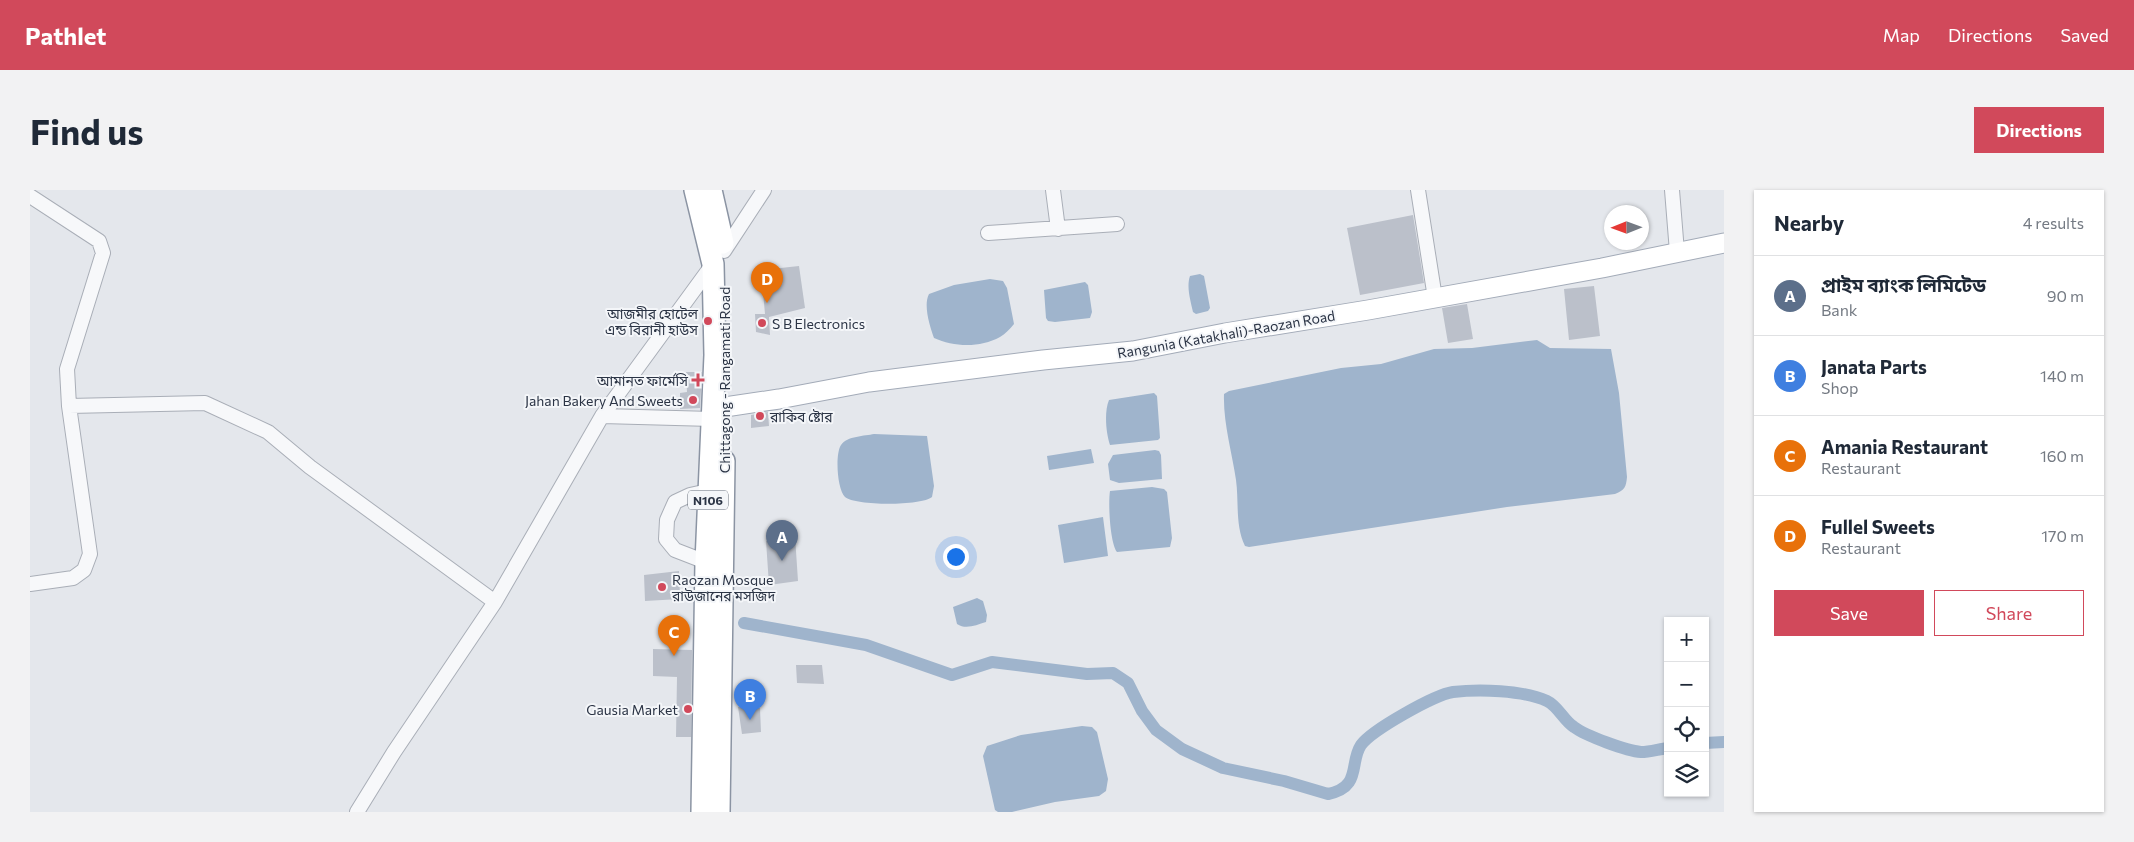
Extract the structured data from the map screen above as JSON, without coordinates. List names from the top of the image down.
{
  "streets": {
    "highway": ["Chittagong - Rangamati Road", "N106"],
    "main road": ["Rangunia (Katakhali)-Raozan Road"]
  },
  "crossings": [
    ["Rangunia (Katakhali)-Raozan Road", "Chittagong - Rangamati Road"]
  ],
  "places": {
    "other": [
      "আজমীর হোটেল এন্ড বিরানী হাউস",
      "S B Electronics",
      "Jahan Bakery And Sweets",
      "রাকিব ষ্টোর",
      "Raozan Mosque রাউজানের মসজিদ",
      "Gausia Market"
    ],
    "health": ["আমানত ফার্মেসি"]
  },
  "north": "left",
  "page": {
    "header": "Pathlet",
    "nav": ["Map", "Directions", "Saved"],
    "buttons": [
      "Directions",
      ["Save", "Share"]
    ],
    "title": "Find us",
    "heading": ["Nearby", "4 results"],
    "list": [
      {
        "mark": "A",
        "name": "প্রাইম ব্যাংক লিমিটেড",
        "note": "Bank",
        "value": "90 m"
      },
      {
        "mark": "B",
        "name": "Janata Parts",
        "note": "Shop",
        "value": "140 m"
      },
      {
        "mark": "C",
        "name": "Amania Restaurant",
        "note": "Restaurant",
        "value": "160 m"
      },
      {
        "mark": "D",
        "name": "Fullel Sweets",
        "note": "Restaurant",
        "value": "170 m"
      }
    ],
    "pins": [
      "D",
      "A",
      "C",
      "B"
    ],
    "map_buttons": ["+", "−"]
  }
}
